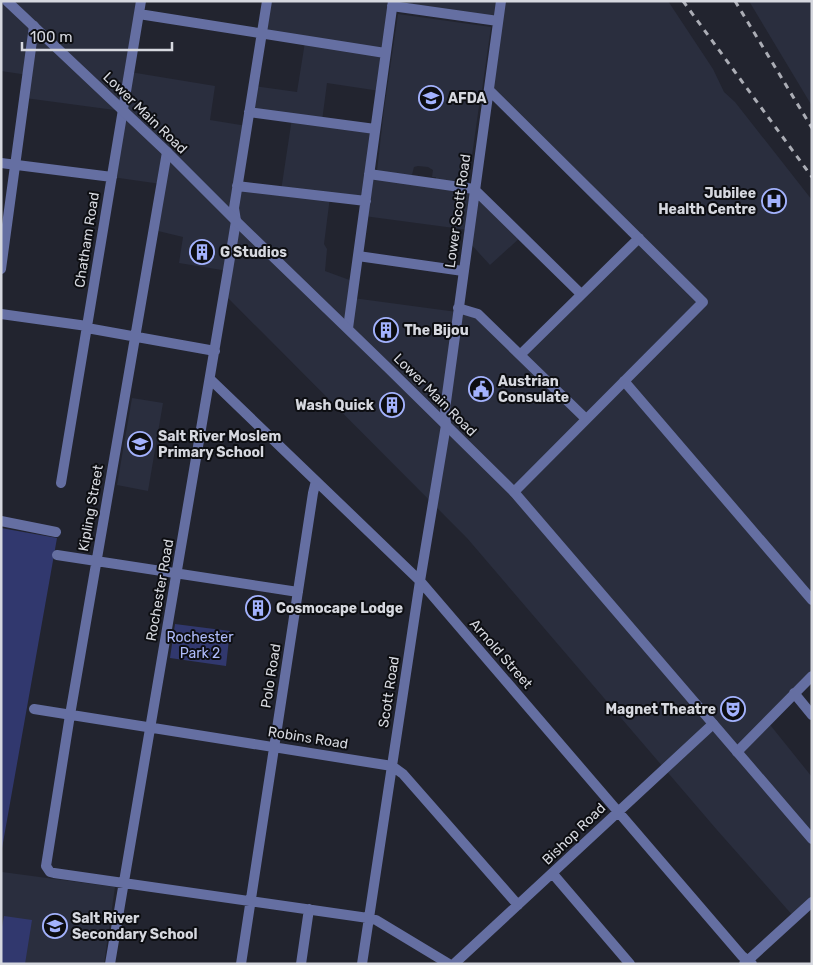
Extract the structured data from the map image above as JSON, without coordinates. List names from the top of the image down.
{
  "streets": {
    "street": [
      "Lower Main Road",
      "Lower Scott Road",
      "Chatham Road",
      "Kipling Street",
      "Rochester Road",
      "Arnold Street",
      "Polo Road",
      "Scott Road",
      "Robins Road",
      "Bishop Road"
    ]
  },
  "crossings": [
    ["Lower Main Road", "Lower Scott Road"],
    ["Lower Main Road", "Chatham Road"],
    ["Lower Main Road", "Kipling Street"],
    ["Lower Main Road", "Rochester Road"],
    ["Lower Main Road", "Scott Road"],
    ["Lower Main Road", "Bishop Road"],
    ["Lower Scott Road", "Scott Road"],
    ["Kipling Street", "Rochester Road"],
    ["Kipling Street", "Robins Road"],
    ["Rochester Road", "Arnold Street"],
    ["Rochester Road", "Robins Road"],
    ["Arnold Street", "Polo Road"],
    ["Arnold Street", "Scott Road"],
    ["Arnold Street", "Bishop Road"],
    ["Polo Road", "Robins Road"],
    ["Scott Road", "Robins Road"]
  ],
  "parks": ["Rochester Park 2"],
  "places": {
    "school or university": ["AFDA", "Salt River Moslem Primary School", "Salt River Secondary School"],
    "hospital": ["Jubilee Health Centre"],
    "building": [
      "G Studios",
      "The Bijou",
      "Wash Quick",
      "Cosmocape Lodge"
    ],
    "public building": ["Austrian Consulate"],
    "theatre": ["Magnet Theatre"]
  },
  "scale_bar": "100 m"
}
